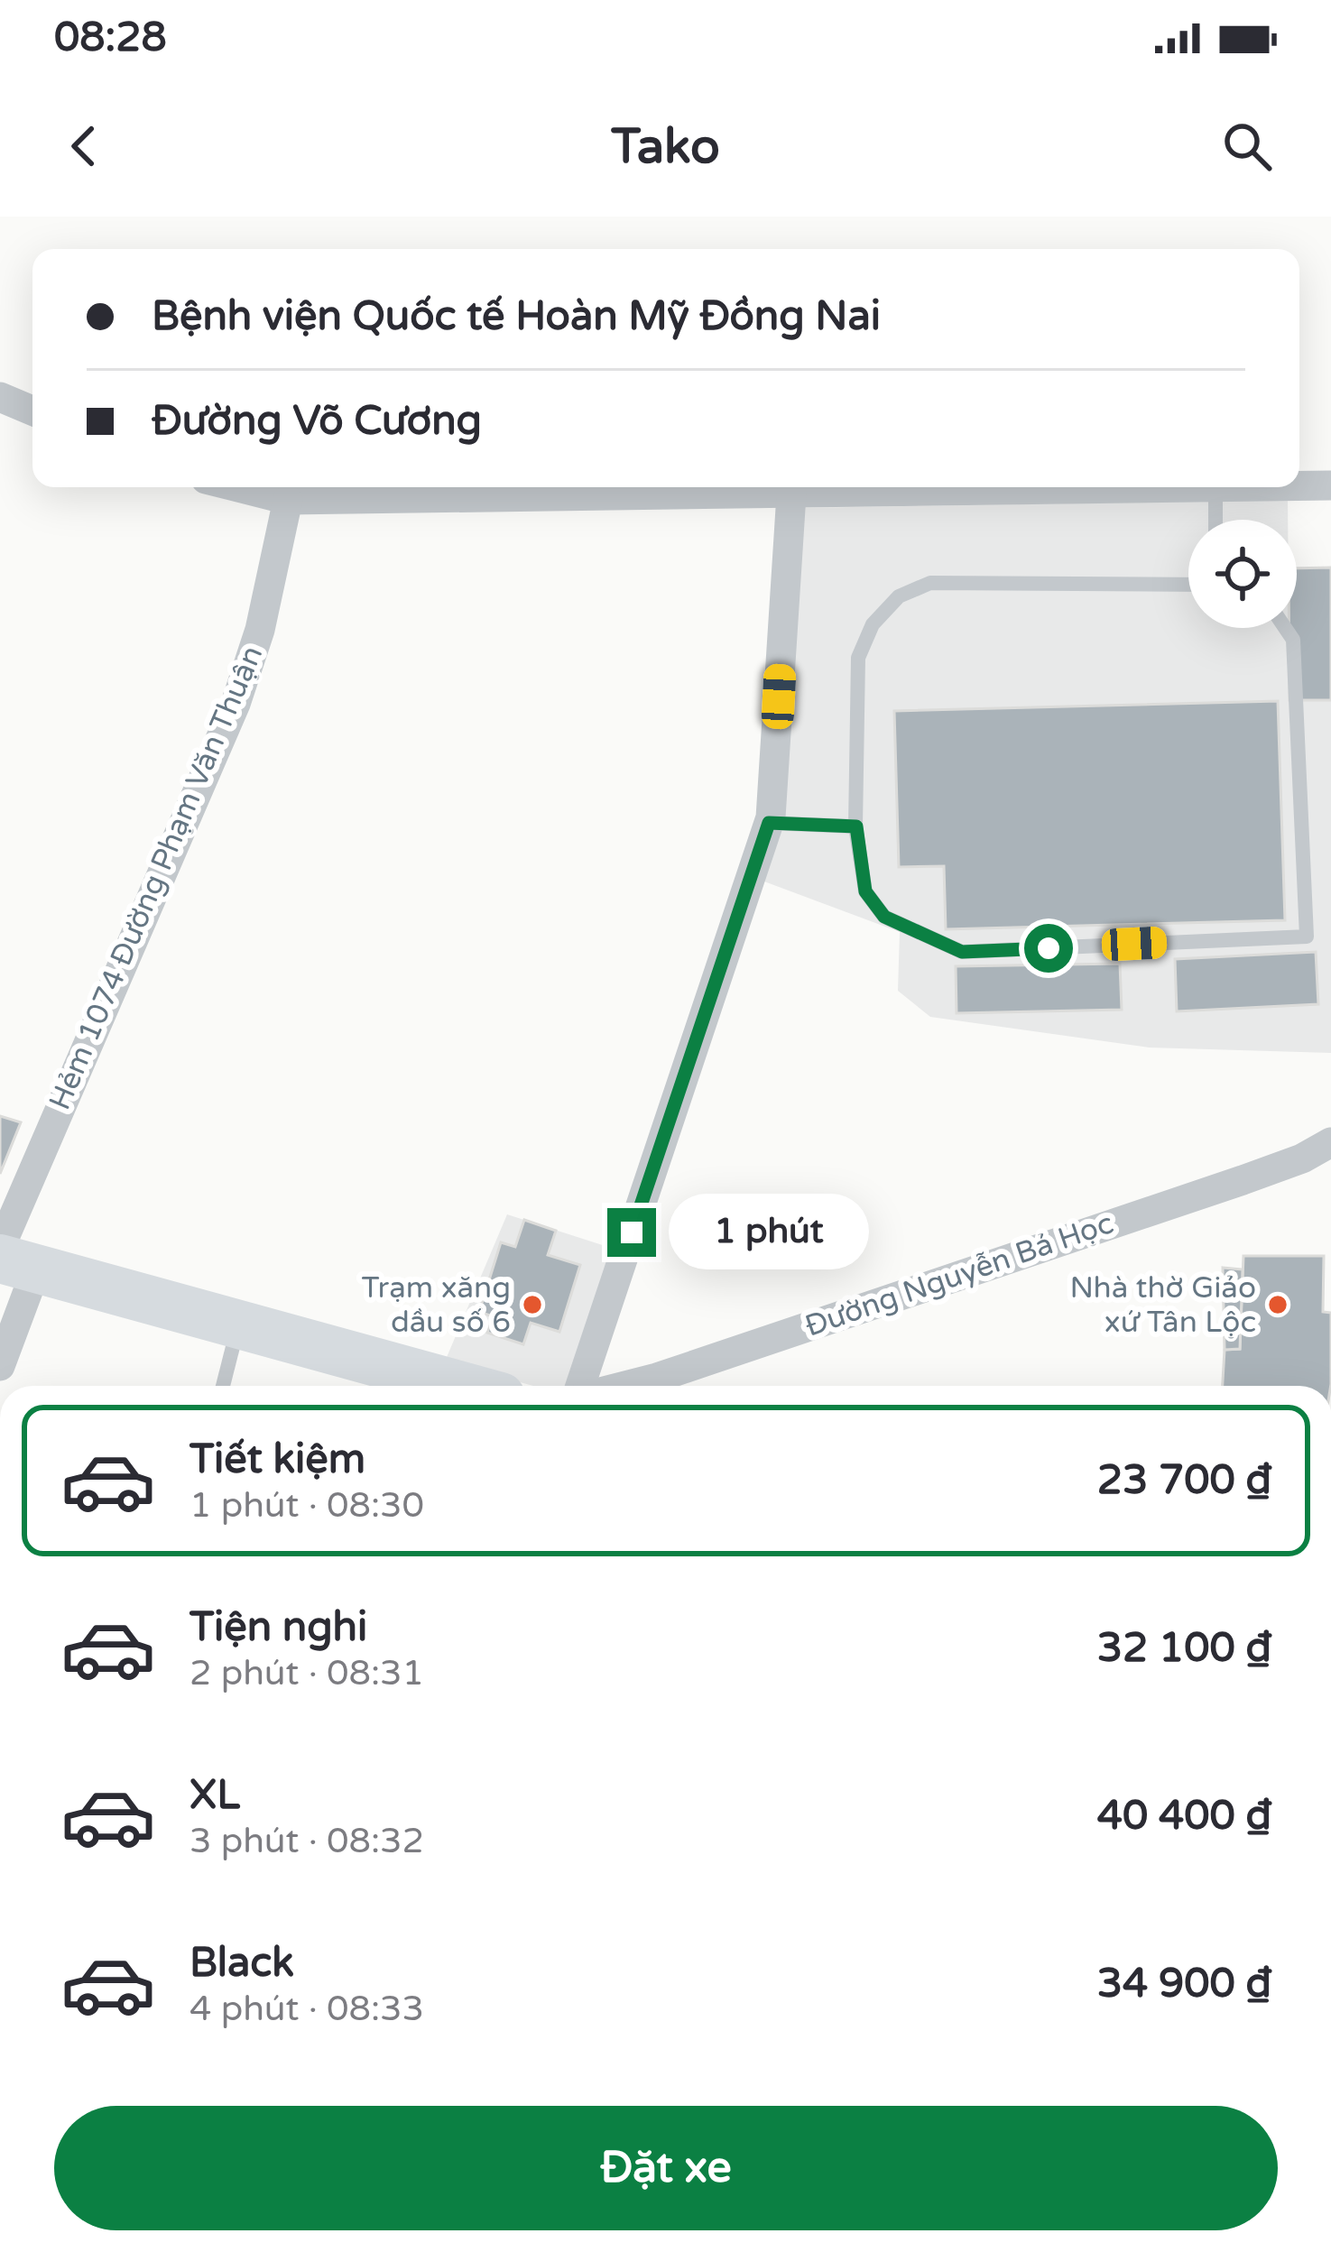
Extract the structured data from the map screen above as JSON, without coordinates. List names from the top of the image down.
{
  "streets": {
    "street": ["Hẻm 1074 Đường Phạm Văn Thuận", "Đường Nguyễn Bá Học"]
  },
  "places": ["Trạm xăng dầu số 6", "Nhà thờ Giáo xứ Tân Lộc"],
  "page": {
    "status": "08:28",
    "header": "Tako",
    "banner": ["Bệnh viện Quốc tế Hoàn Mỹ Đồng Nai", "Đường Võ Cương"],
    "bubble": "1 phút",
    "list": [
      {
        "name": "Tiết kiệm",
        "note": "1 phút · 08:30",
        "value": "23 700 ₫"
      },
      {
        "name": "Tiện nghi",
        "note": "2 phút · 08:31",
        "value": "32 100 ₫"
      },
      {
        "name": "XL",
        "note": "3 phút · 08:32",
        "value": "40 400 ₫"
      },
      {
        "name": "Black",
        "note": "4 phút · 08:33",
        "value": "34 900 ₫"
      }
    ],
    "buttons": "Đặt xe"
  }
}
